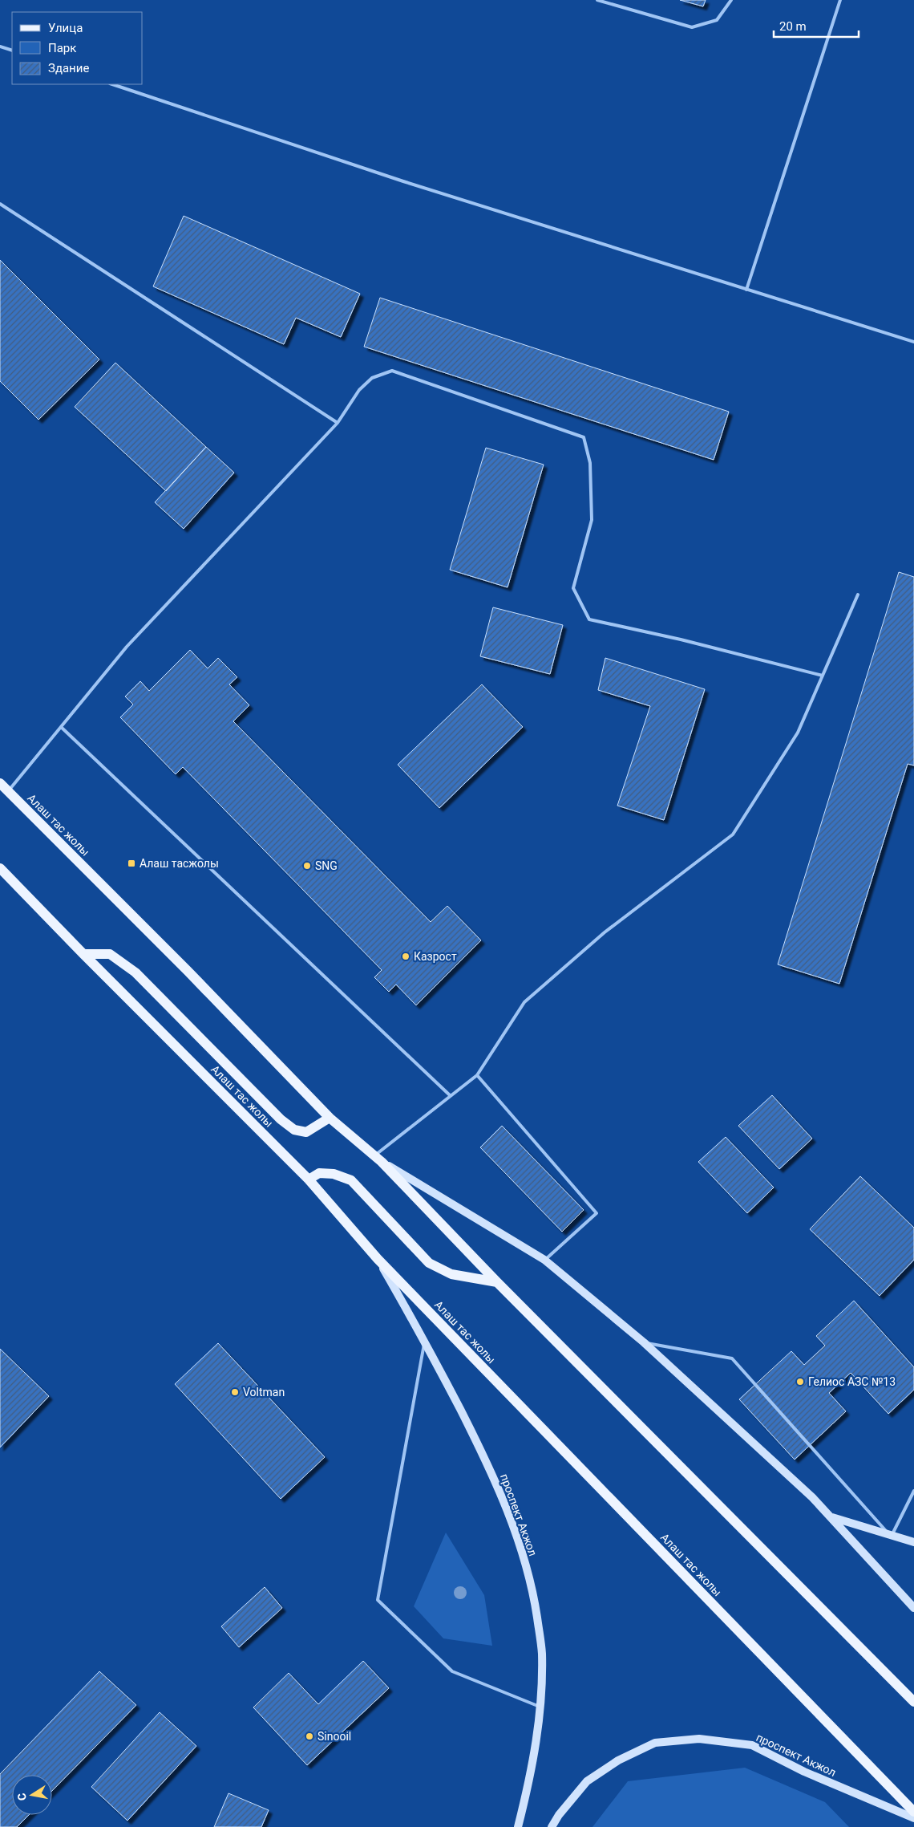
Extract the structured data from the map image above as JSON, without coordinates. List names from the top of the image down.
{
  "streets": {
    "main road": ["Алаш тас жолы", "проспект Акжол"]
  },
  "crossings": [
    ["Алаш тас жолы", "проспект Акжол"]
  ],
  "places": {
    "transit": ["Алаш тасжолы"],
    "other": [
      "SNG",
      "Казрост",
      "Гелиос АЗС №13",
      "Voltman",
      "Sinooil"
    ]
  },
  "legend": ["Улица", "Парк", "Здание"],
  "scale_bar": "20 m",
  "north": "left"
}
